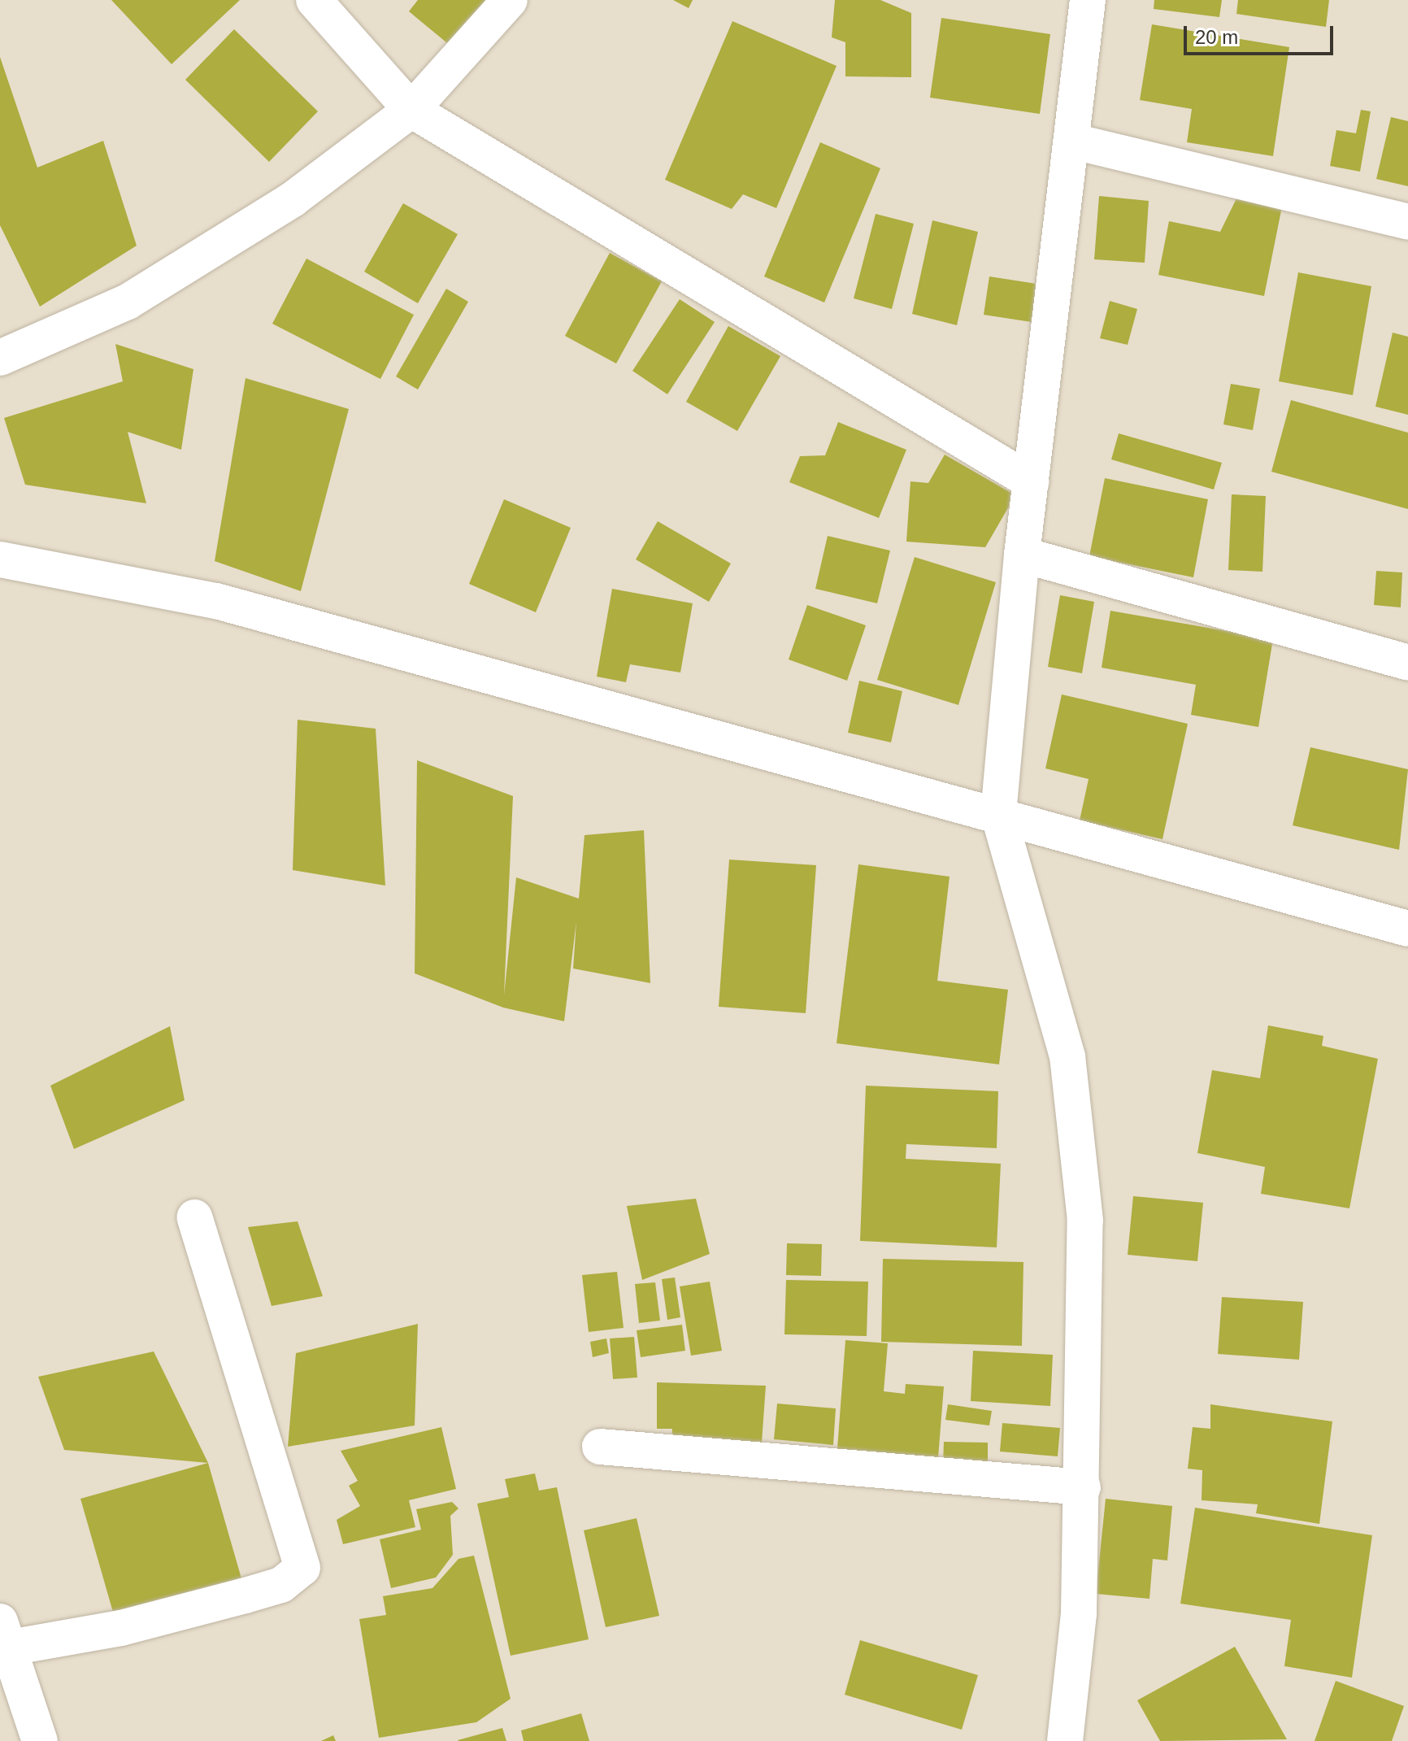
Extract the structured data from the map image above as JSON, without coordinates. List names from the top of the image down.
{
  "scale_bar": "20 m"
}
